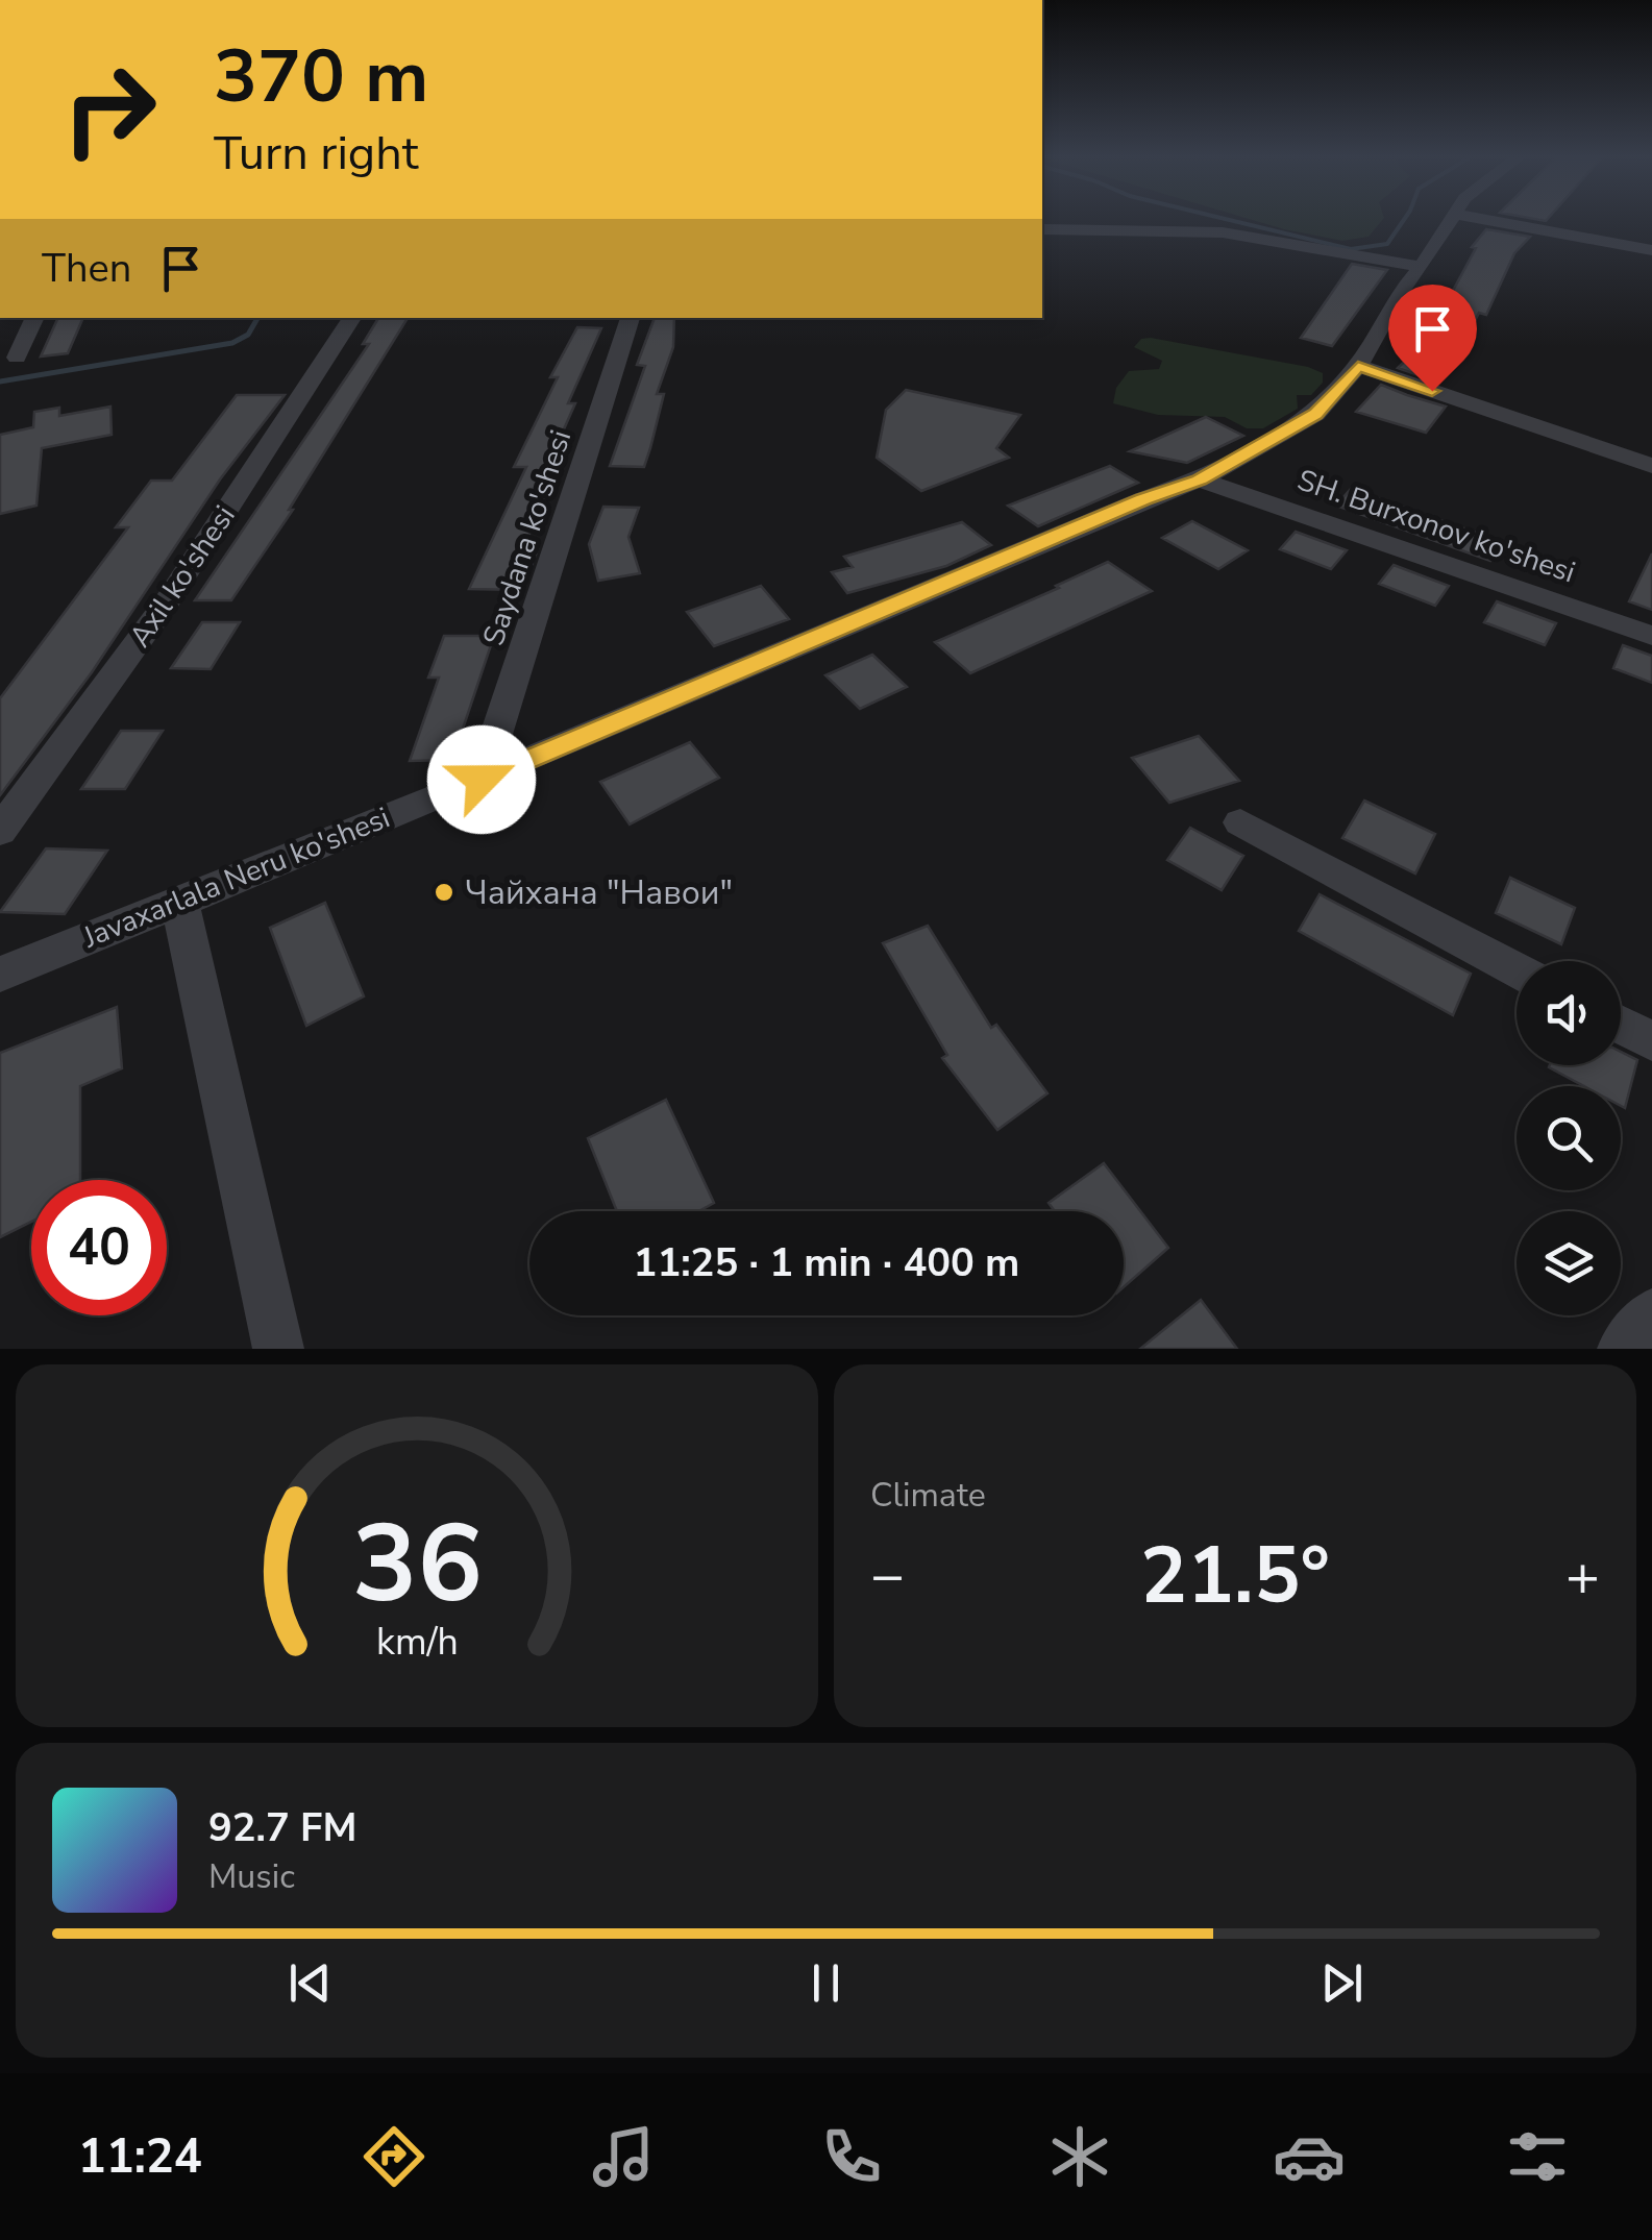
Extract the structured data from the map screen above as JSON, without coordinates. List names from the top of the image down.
{
  "streets": {
    "street": [
      "SH. Burxonov ko'shesi",
      "Saydana ko'shesi",
      "Axil ko'shesi",
      "Javaxarlala Neru ko'shesi"
    ]
  },
  "crossings": [
    ["SH. Burxonov ko'shesi", "Javaxarlala Neru ko'shesi"],
    ["Saydana ko'shesi", "Javaxarlala Neru ko'shesi"]
  ],
  "places": ["Чайхана \"Навои\""],
  "page": {
    "turn": ["370 m", "Turn right"],
    "then": "Then",
    "limit": "40",
    "trip": "11:25 · 1 min · 400 m",
    "tile": "Climate",
    "heat": ["−", "21.5°", "+"],
    "song": ["92.7 FM", "Music"],
    "tabs": "11:24",
    "gauge": ["36", "km/h"]
  }
}
